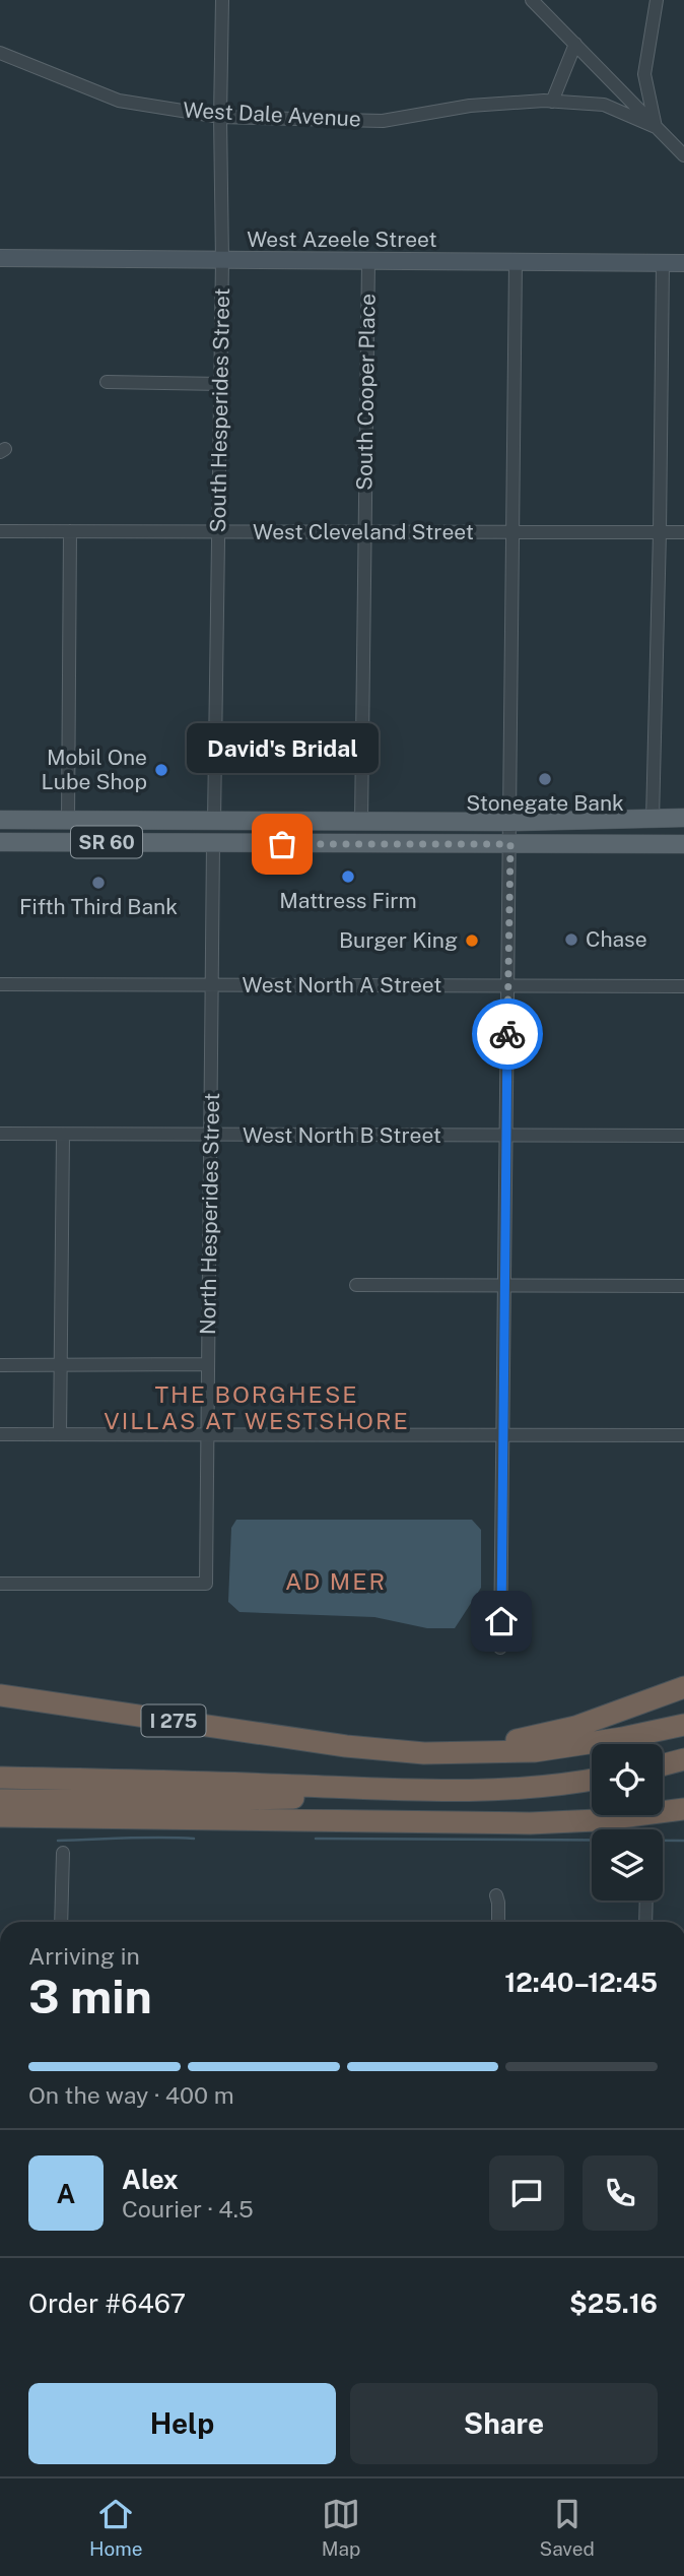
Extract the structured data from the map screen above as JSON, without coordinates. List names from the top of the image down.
{
  "streets": {
    "highway": ["I 275"],
    "main road": ["SR 60"],
    "street": [
      "West Dale Avenue",
      "West Azeele Street",
      "South Cooper Place",
      "South Hesperides Street",
      "West Cleveland Street",
      "West North A Street",
      "West North B Street",
      "North Hesperides Street"
    ]
  },
  "crossings": [
    ["West Dale Avenue", "South Hesperides Street"],
    ["West Azeele Street", "South Cooper Place"],
    ["West Azeele Street", "South Hesperides Street"],
    ["South Cooper Place", "West Cleveland Street"],
    ["South Cooper Place", "SR 60"],
    ["South Hesperides Street", "West Cleveland Street"],
    ["South Hesperides Street", "SR 60"],
    ["SR 60", "North Hesperides Street"],
    ["West North A Street", "North Hesperides Street"],
    ["West North B Street", "North Hesperides Street"]
  ],
  "districts": ["THE BORGHESE VILLAS AT WESTSHORE", "AD MER"],
  "places": [
    "Mobil One Lube Shop",
    "Stonegate Bank",
    "David's Bridal",
    "Mattress Firm",
    "Fifth Third Bank",
    "Chase",
    "Burger King"
  ],
  "page": {
    "bubble": "David's Bridal",
    "heading": ["3 min", "Arriving in", "12:40–12:45"],
    "panel": [
      "Alex",
      "Courier · 4.5",
      "Order #6467",
      "$25.16"
    ],
    "bar": "On the way · 400 m",
    "round": "A",
    "buttons": ["Help", "Share"],
    "tabs": ["Home", "Map", "Saved"]
  }
}
